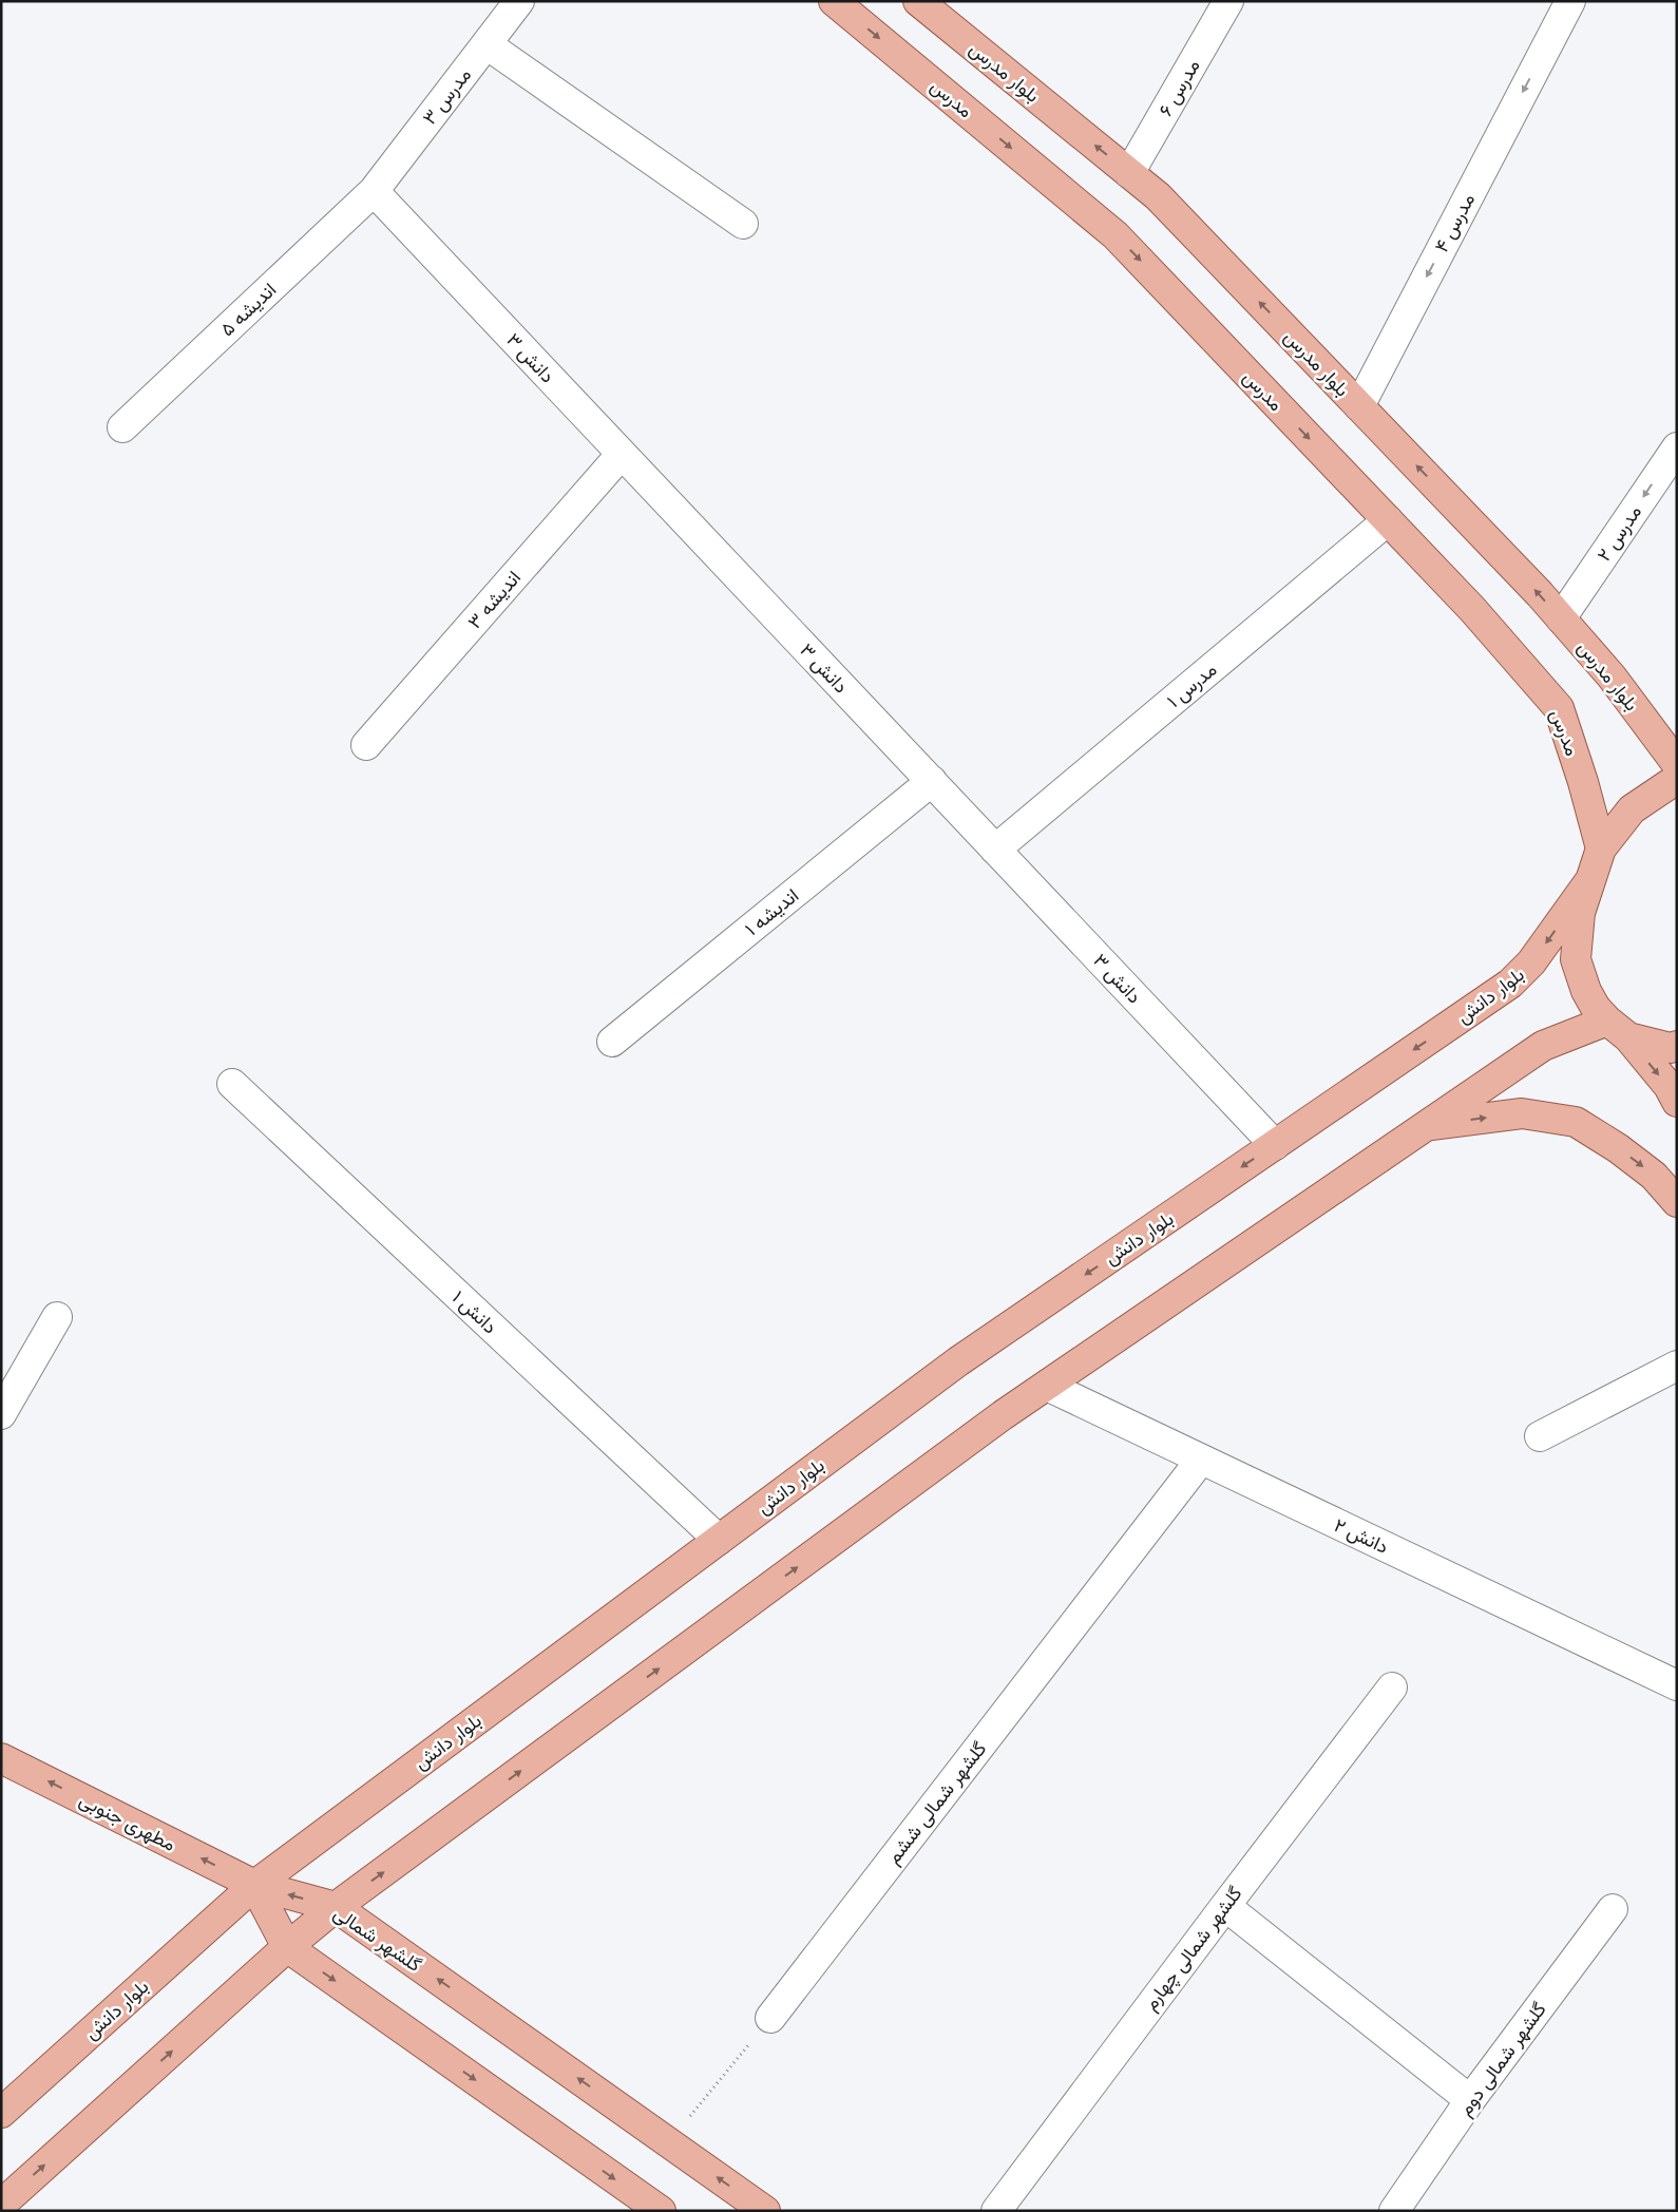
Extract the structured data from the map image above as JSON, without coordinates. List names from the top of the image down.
{
  "streets": {
    "main road": [
      "بلوار مدرس",
      "مدرس",
      "بلوار دانش",
      "مطهری جنوبی",
      "گلشهر شمالی"
    ],
    "street": [
      "مدرس ۶",
      "مدرس ۳",
      "مدرس ۴",
      "اندیشه ۵",
      "دانش ۳",
      "مدرس ۲",
      "اندیشه ۳",
      "مدرس ۱",
      "اندیشه ۱",
      "دانش ۱",
      "۲ دانش",
      "گلشهر شمالی ششم",
      "گلشهر شمالی چهارم",
      "گلشهر شمالی دوم"
    ]
  },
  "crossings": [
    ["بلوار مدرس", "مدرس ۶"],
    ["بلوار مدرس", "مدرس ۴"],
    ["بلوار مدرس", "مدرس ۲"],
    ["مدرس ۳", "اندیشه ۵"],
    ["مدرس ۳", "دانش ۳"],
    ["مدرس", "مدرس ۱"],
    ["اندیشه ۵", "دانش ۳"],
    ["دانش ۳", "اندیشه ۳"],
    ["دانش ۳", "مدرس ۱"],
    ["دانش ۳", "اندیشه ۱"],
    ["دانش ۳", "بلوار دانش"],
    ["بلوار دانش", "دانش ۱"],
    ["بلوار دانش", "مطهری جنوبی"],
    ["بلوار دانش", "گلشهر شمالی"],
    ["۲ دانش", "گلشهر شمالی ششم"],
    ["مطهری جنوبی", "گلشهر شمالی"]
  ],
  "one_way": [
    "بلوار مدرس",
    "مدرس",
    "مدرس ۴",
    "مدرس ۲",
    "مطهری جنوبی"
  ]
}
